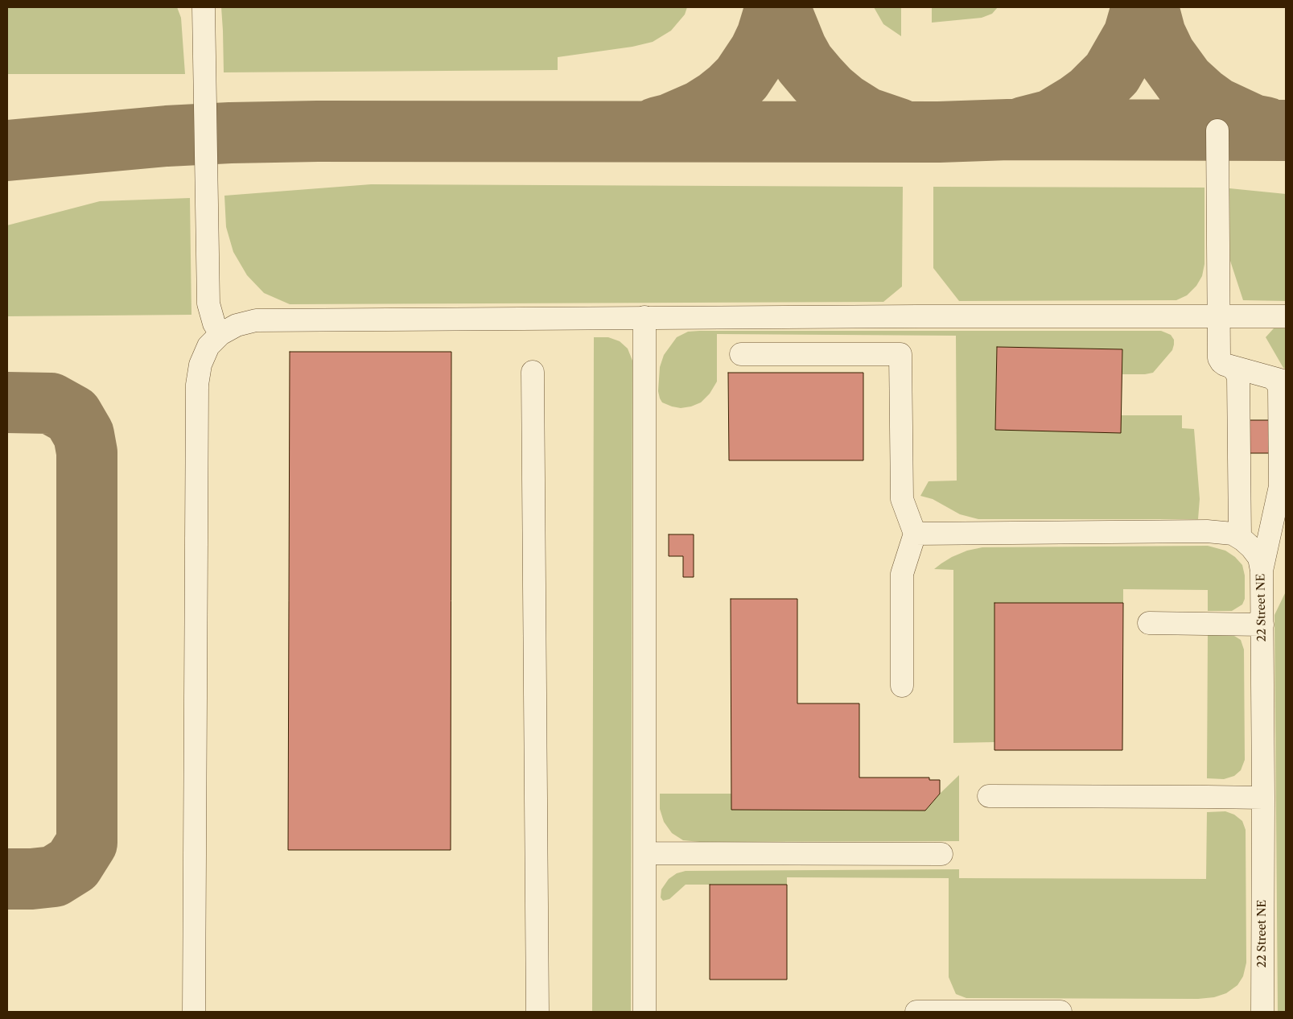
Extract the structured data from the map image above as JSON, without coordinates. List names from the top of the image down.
{
  "streets": {
    "street": ["22 Street NE"]
  }
}
